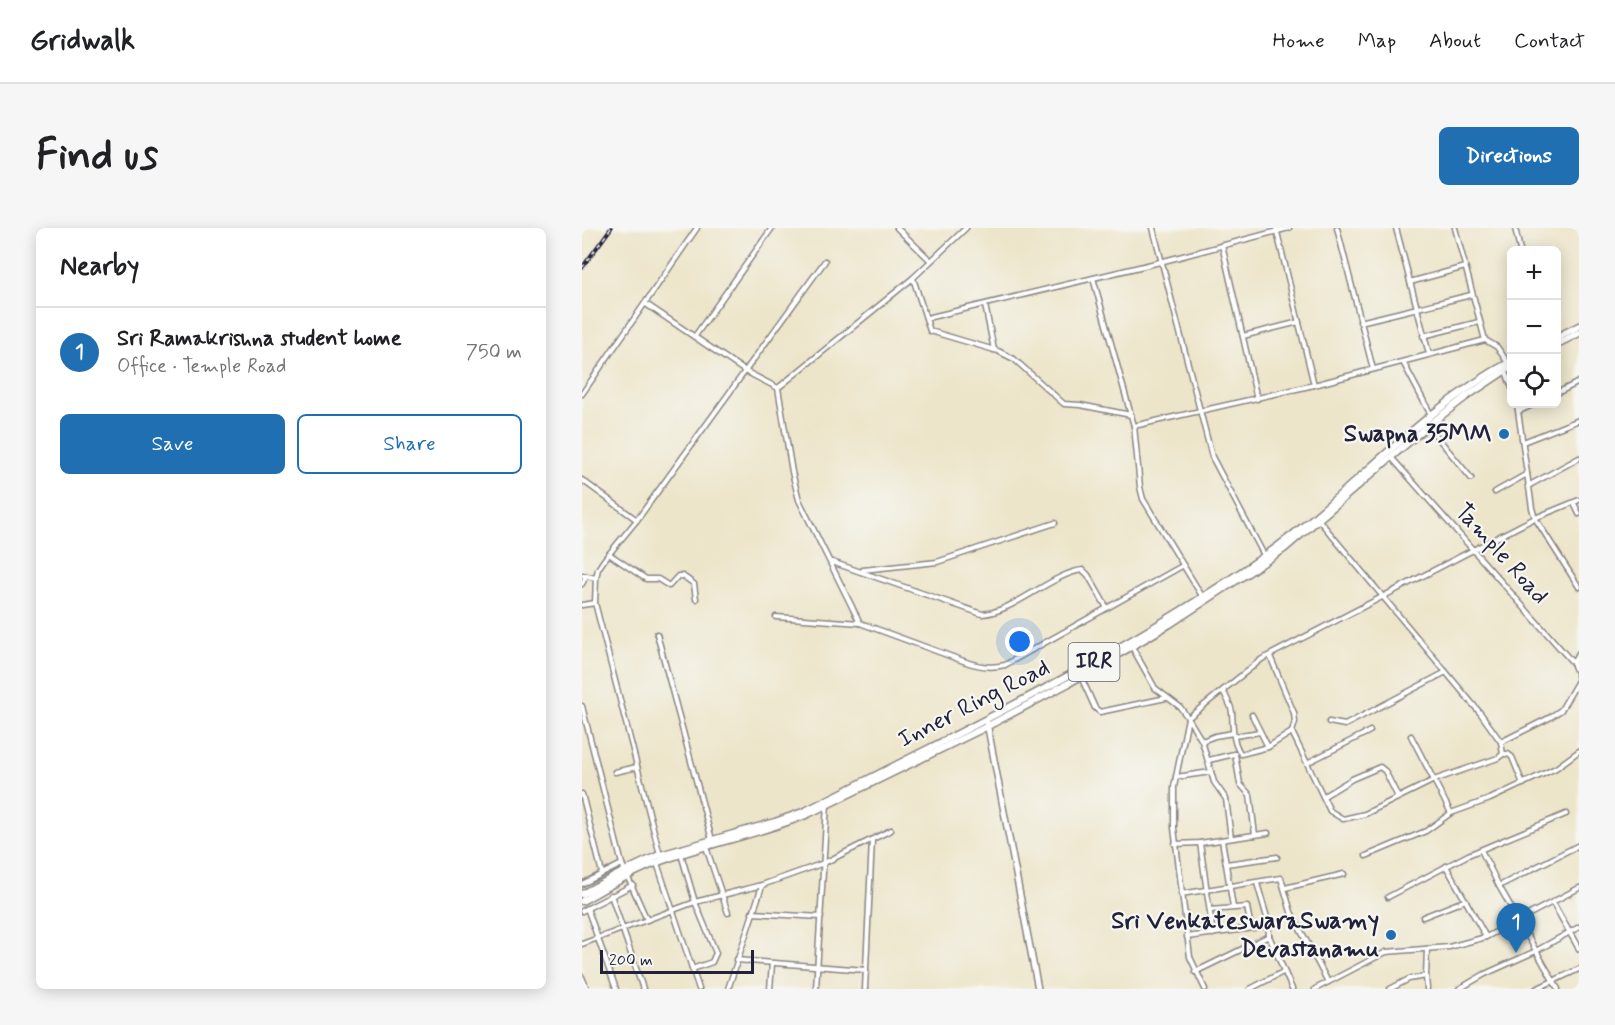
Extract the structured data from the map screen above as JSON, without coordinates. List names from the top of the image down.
{
  "streets": {
    "main road": ["IRR", "Inner Ring Road"],
    "street": ["Tample Road"]
  },
  "crossings": [
    ["Tample Road", "Inner Ring Road"],
    ["IRR", "Inner Ring Road"]
  ],
  "places": ["Swapna 35MM", "Sri VenkateswaraSwamy Devastanamu"],
  "scale_bar": "200 m",
  "page": {
    "header": "Gridwalk",
    "nav": [
      "Home",
      "Map",
      "About",
      "Contact"
    ],
    "buttons": [
      "Directions",
      ["Save", "Share"]
    ],
    "title": "Find us",
    "heading": "Nearby",
    "map_buttons": ["+", "−"],
    "list": [
      {
        "mark": "1",
        "name": "Sri Ramakrishna student home",
        "note": "Office · Temple Road",
        "value": "750 m"
      }
    ],
    "pins": "1",
    "scale": "200 m"
  }
}
